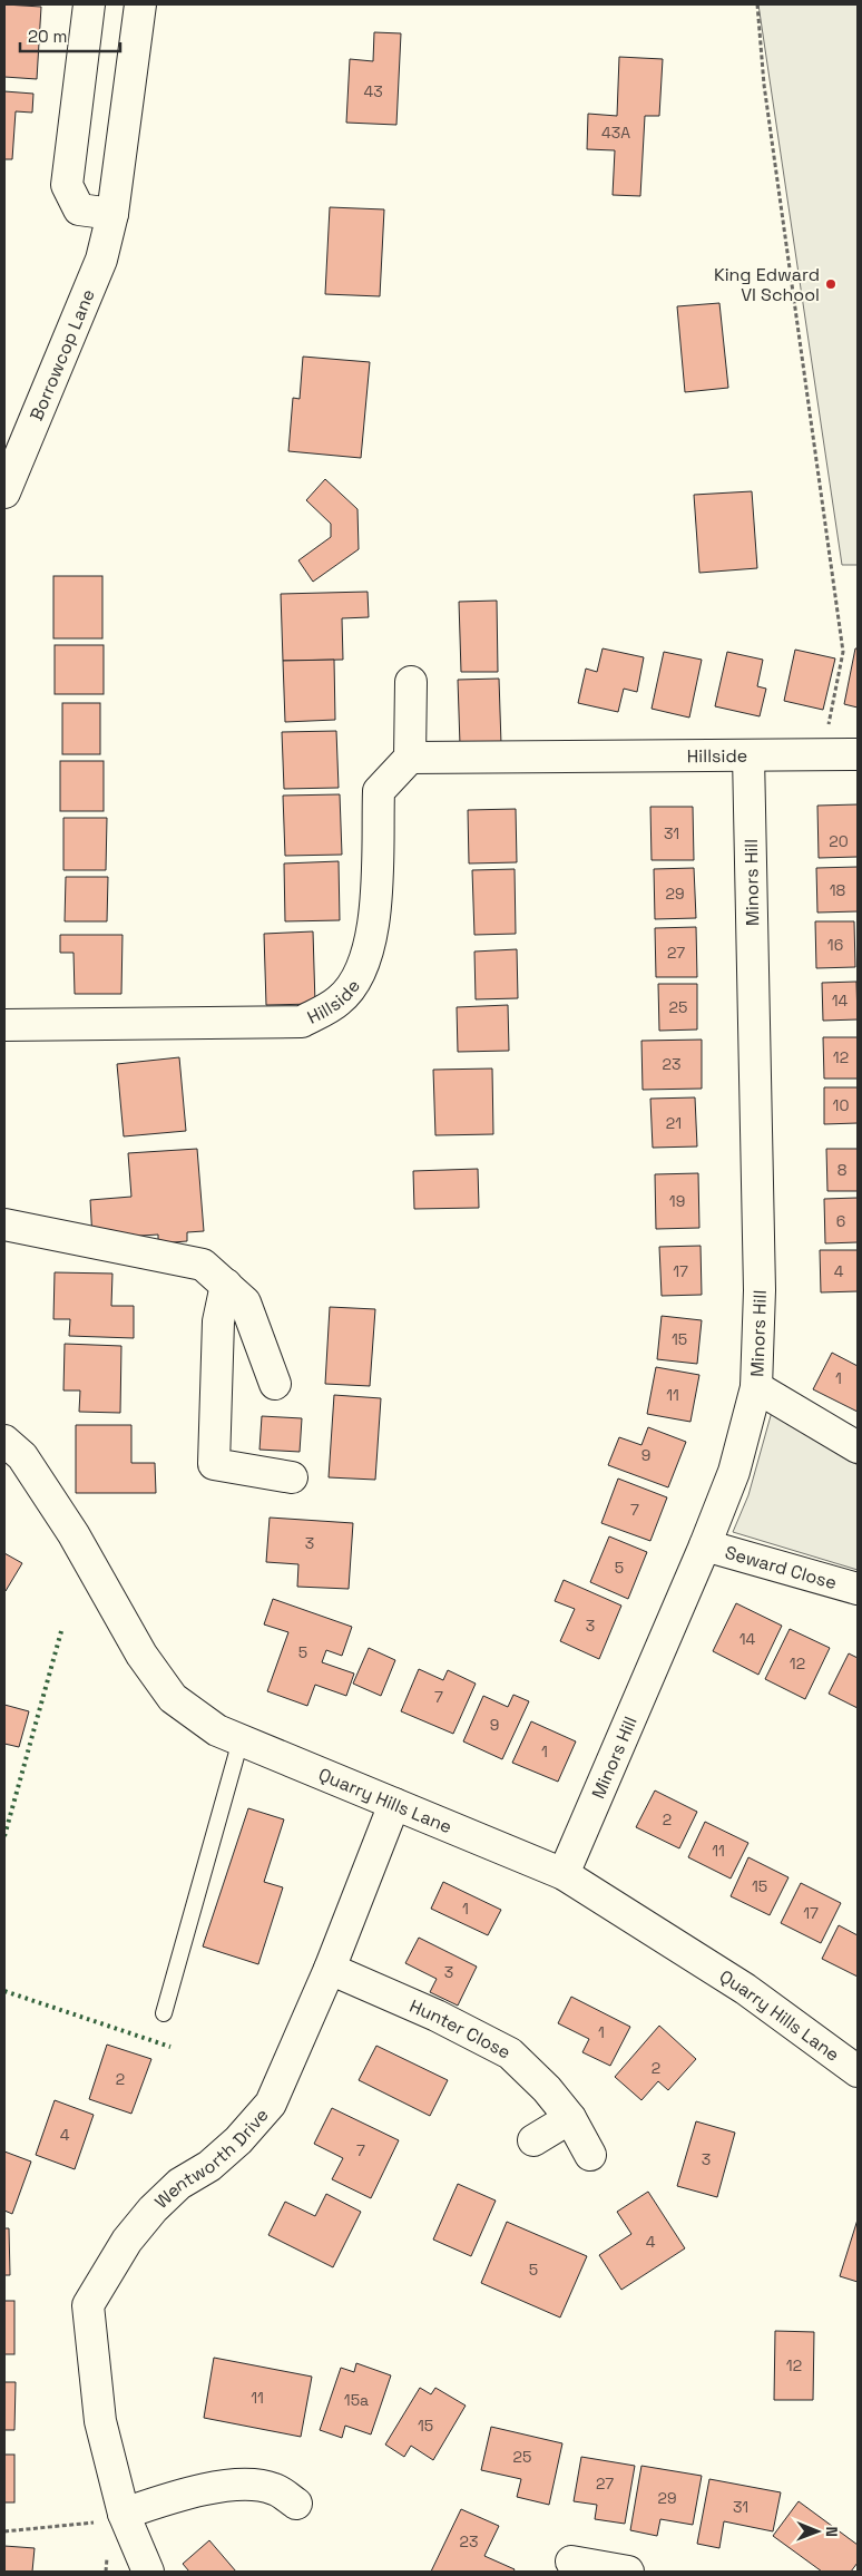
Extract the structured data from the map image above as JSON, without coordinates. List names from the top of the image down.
{
  "streets": {
    "street": [
      "Borrowcop Lane",
      "Hillside",
      "Minors Hill",
      "Seward Close",
      "Quarry Hills Lane",
      "Hunter Close",
      "Wentworth Drive"
    ]
  },
  "crossings": [
    ["Hillside", "Minors Hill"],
    ["Minors Hill", "Seward Close"],
    ["Minors Hill", "Quarry Hills Lane"],
    ["Quarry Hills Lane", "Wentworth Drive"],
    ["Hunter Close", "Wentworth Drive"]
  ],
  "places": ["King Edward VI School"],
  "house_numbers": [
    "43",
    "43A",
    "31",
    "20",
    "18",
    "29",
    "16",
    "27",
    "14",
    "25",
    "12",
    "23",
    "10",
    "21",
    "8",
    "19",
    "6",
    "17",
    "4",
    "15",
    "1",
    "11",
    "9",
    "7",
    "3",
    "5",
    "3",
    "14",
    "5",
    "12",
    "7",
    "9",
    "1",
    "2",
    "11",
    "15",
    "1",
    "17",
    "3",
    "1",
    "2",
    "2",
    "4",
    "7",
    "3",
    "4",
    "5",
    "12",
    "11",
    "15a",
    "15",
    "25",
    "27",
    "29",
    "31",
    "23"
  ],
  "scale_bar": "20 m",
  "north": "right"
}
